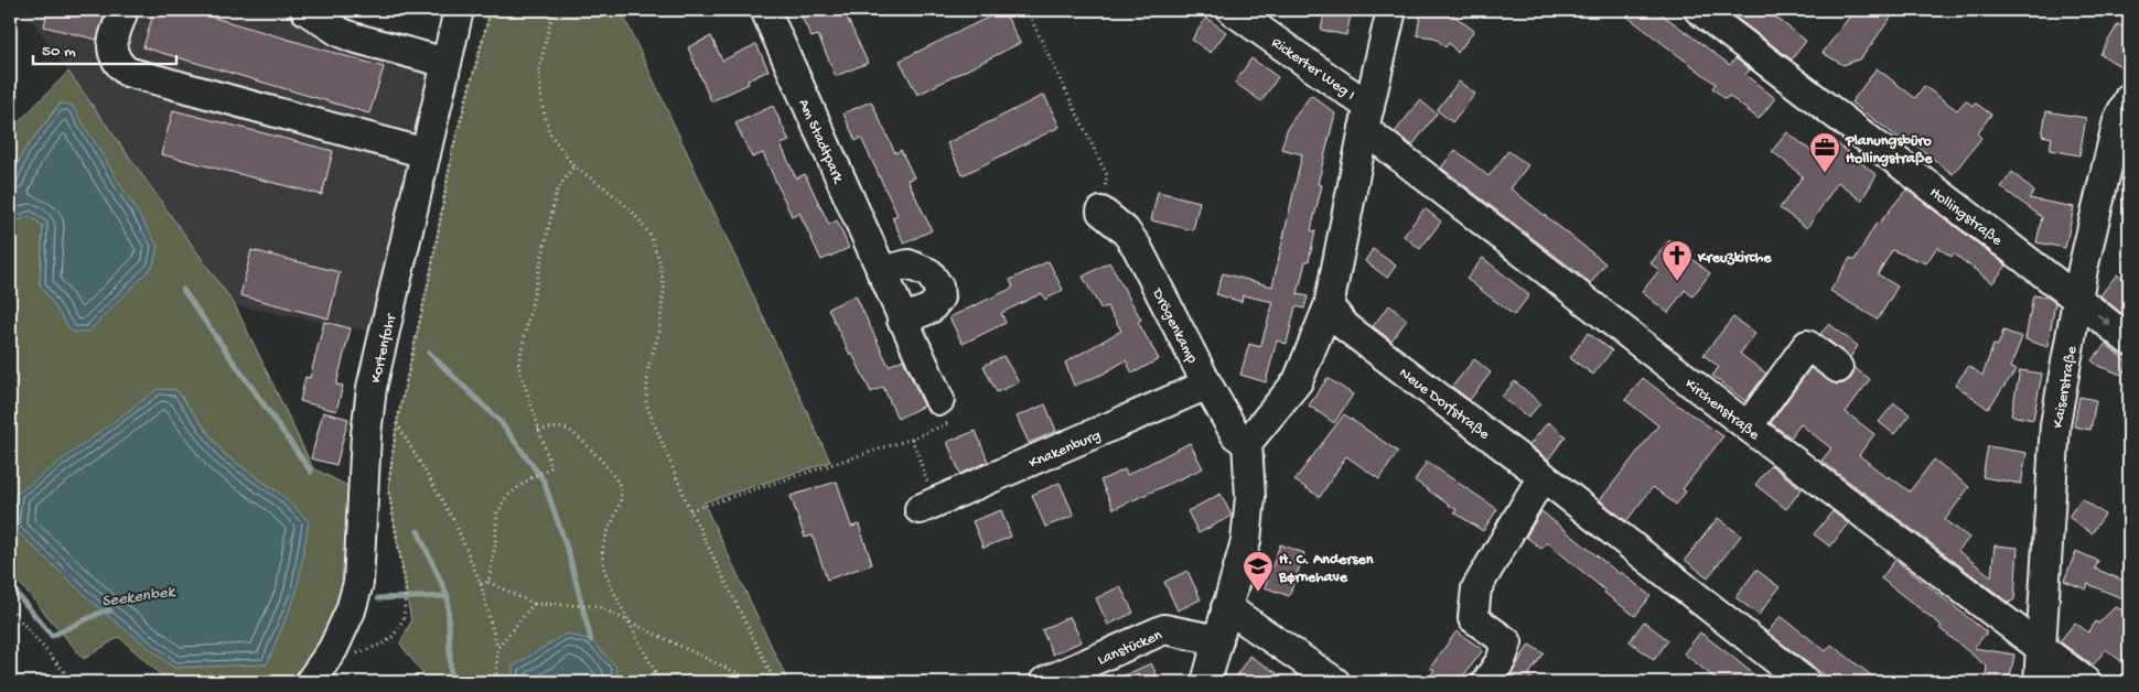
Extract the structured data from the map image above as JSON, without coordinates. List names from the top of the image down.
{
  "streets": {
    "street": [
      "Rickerter Weg I",
      "Am Stadtpark",
      "Hollingstraße",
      "Drögenkamp",
      "Kortenfohr",
      "Kaiserstraße",
      "Neue Dorfstraße",
      "Kirchenstraße",
      "Knakenburg",
      "Lanstücken"
    ]
  },
  "crossings": [
    ["Rickerter Weg I", "Kirchenstraße"],
    ["Hollingstraße", "Kaiserstraße"],
    ["Drögenkamp", "Knakenburg"],
    ["Kaiserstraße", "Kirchenstraße"]
  ],
  "water": ["Seekenbek"],
  "places": {
    "office": ["Planungsbüro Hollingstraße"],
    "church": ["Kreuzkirche"],
    "school or university": ["H. C. Andersen Børnehave"]
  },
  "scale_bar": "50 m"
}
